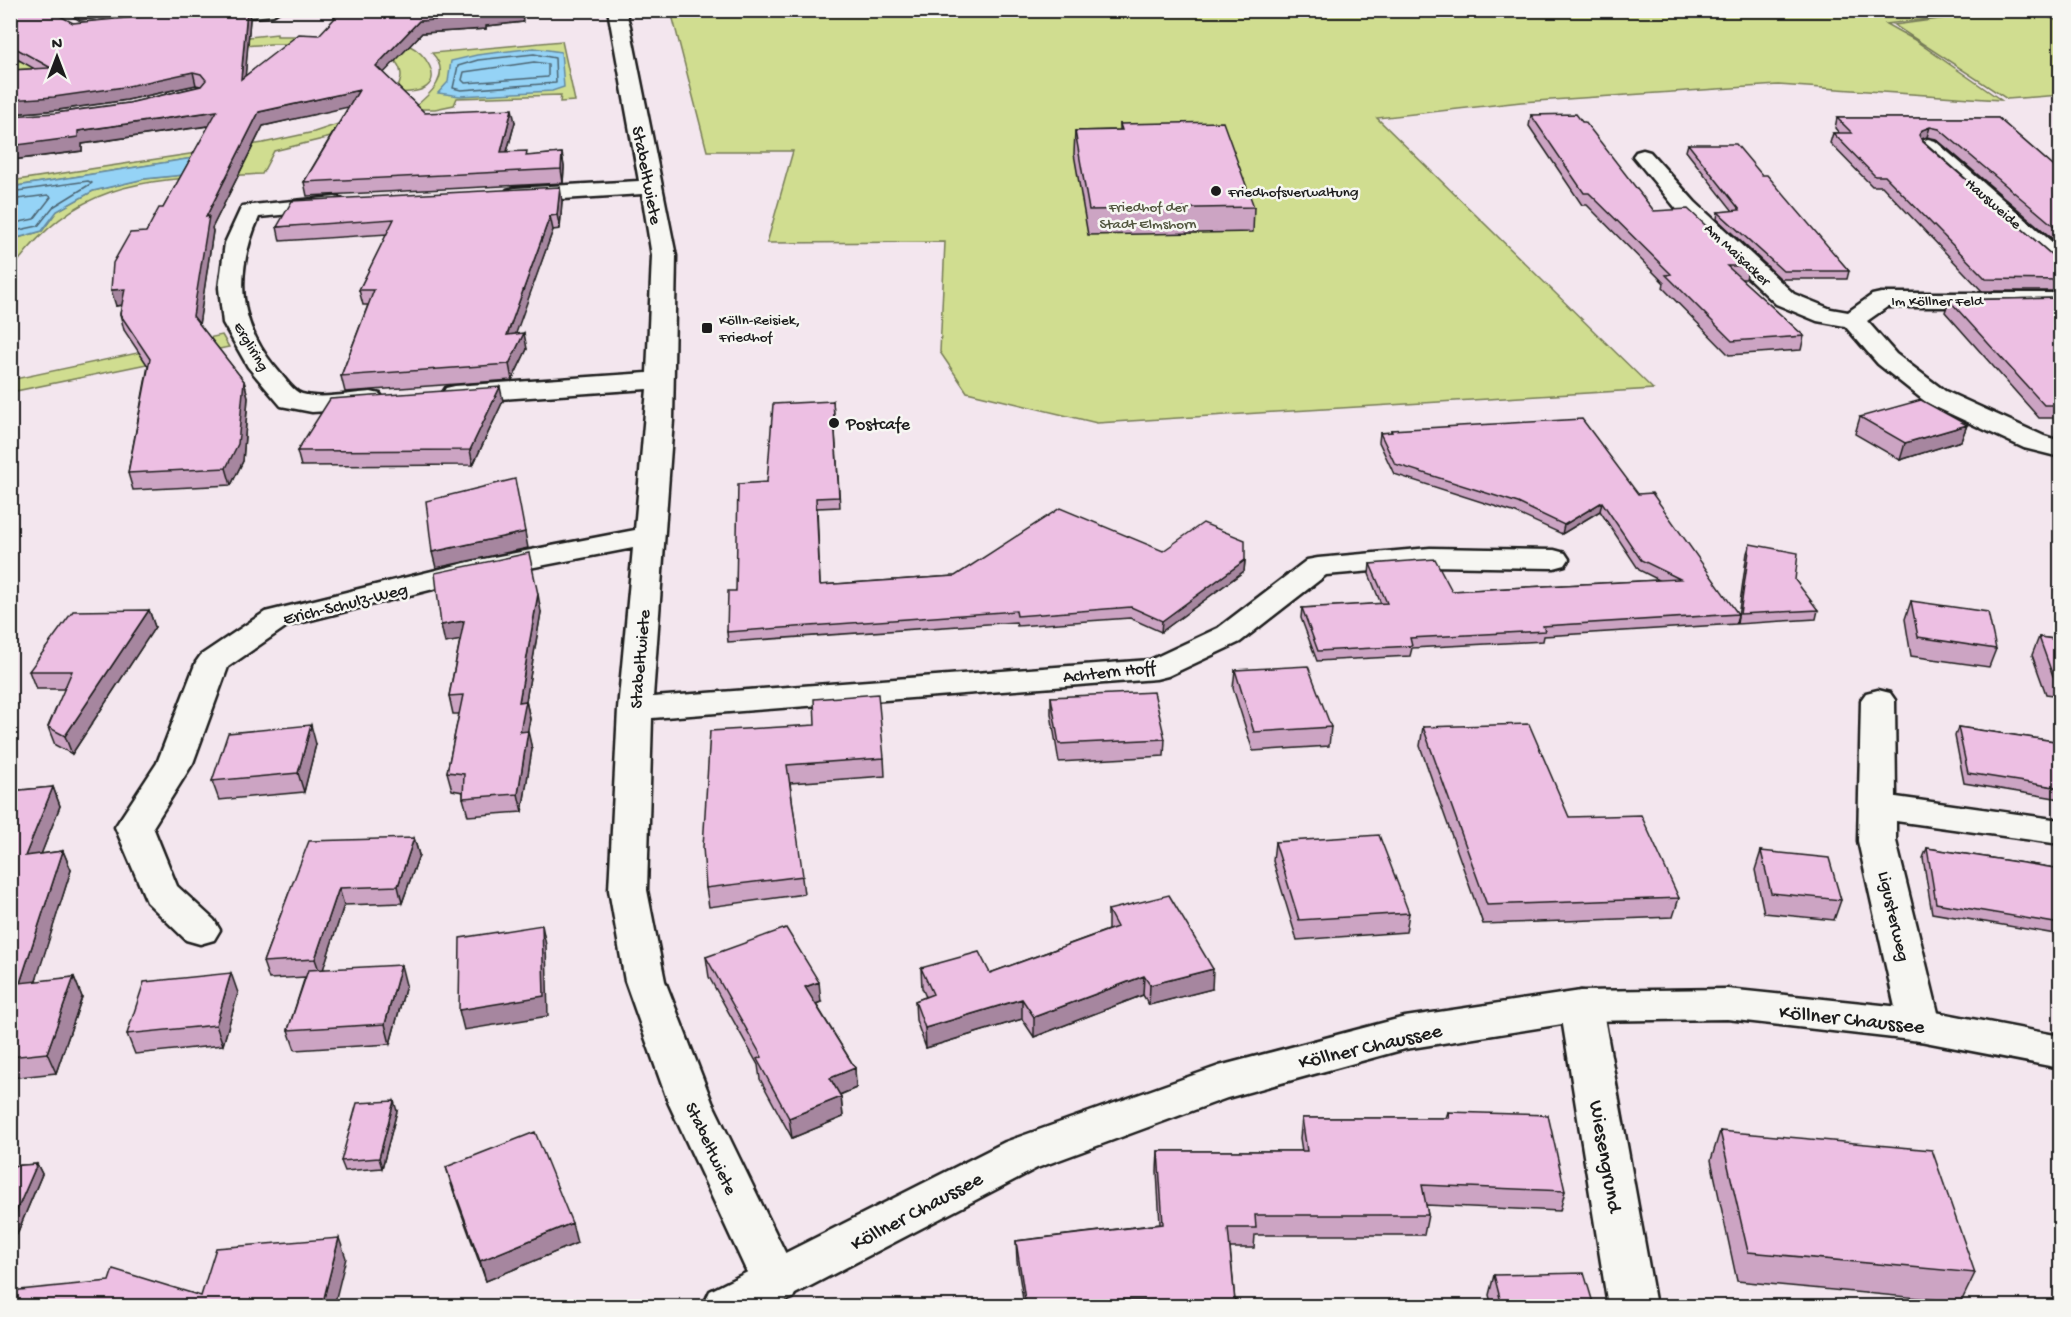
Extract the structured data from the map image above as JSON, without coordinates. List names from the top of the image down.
{
  "streets": {
    "street": [
      "Stabeltwiete",
      "Hausweide",
      "Am Maisacker",
      "Im Köllner Feld",
      "Ergliring",
      "Erich-Schulz-Weg",
      "Achtern Hoff",
      "Ligusterweg",
      "Köllner Chaussee",
      "Wiesengrund"
    ]
  },
  "crossings": [
    ["Stabeltwiete", "Erich-Schulz-Weg"],
    ["Stabeltwiete", "Achtern Hoff"],
    ["Stabeltwiete", "Köllner Chaussee"],
    ["Am Maisacker", "Im Köllner Feld"],
    ["Ligusterweg", "Köllner Chaussee"],
    ["Köllner Chaussee", "Wiesengrund"]
  ],
  "parks": ["Friedhof der Stadt Elmshorn"],
  "places": {
    "other": ["Friedhofsverwaltung", "Postcafe"],
    "transit": ["Kölln-Reisiek, Friedhof"]
  },
  "north": "top"
}
